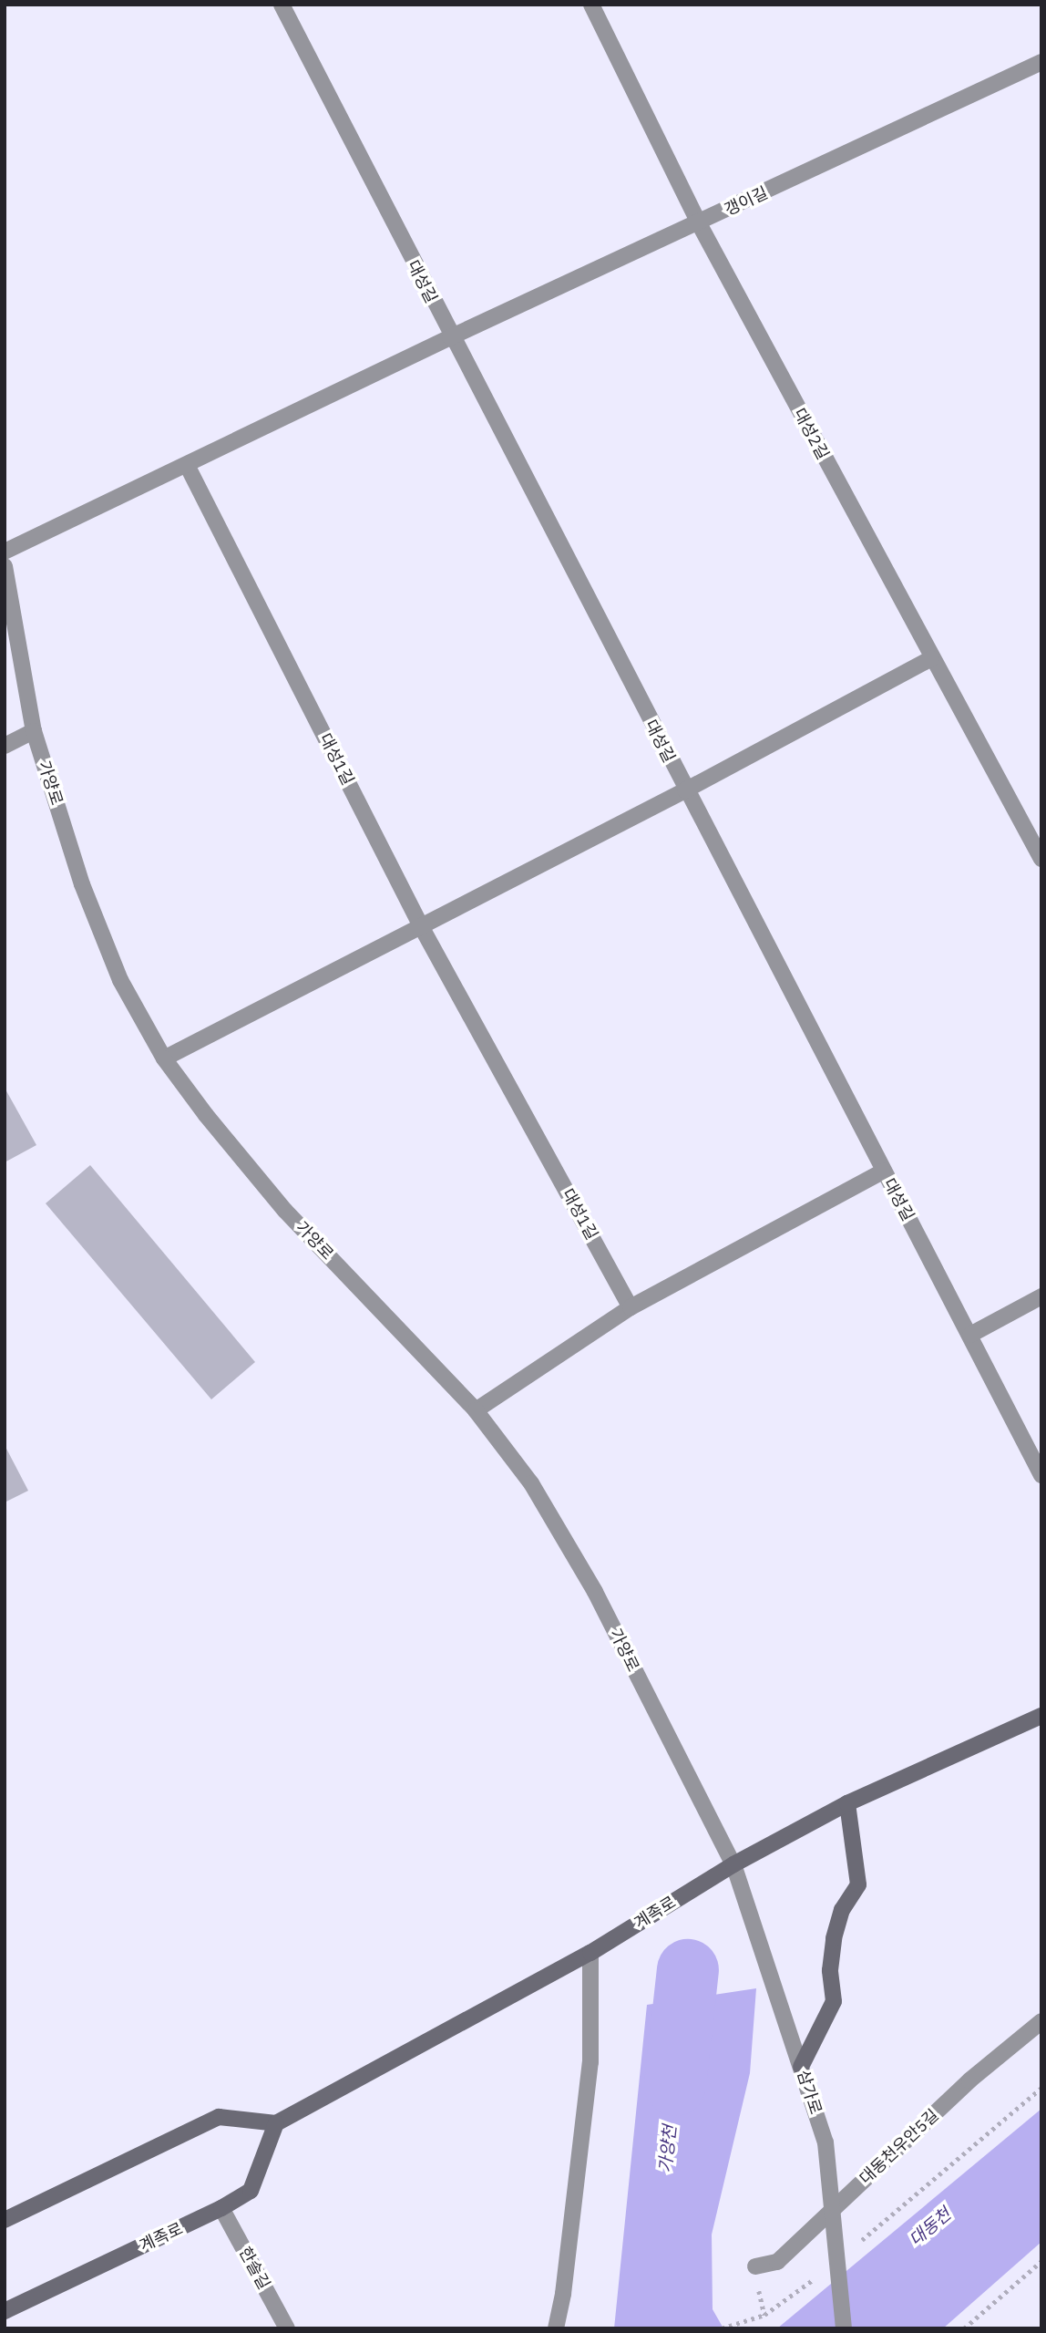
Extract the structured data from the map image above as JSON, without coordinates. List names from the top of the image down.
{
  "streets": {
    "main road": ["계족로"],
    "street": [
      "갱이길",
      "대성길",
      "대성2길",
      "대성1길",
      "가양로",
      "삼가로",
      "대동천우안5길",
      "한솔길"
    ]
  },
  "crossings": [
    ["갱이길", "대성길"],
    ["갱이길", "대성2길"],
    ["가양로", "계족로"],
    ["가양로", "삼가로"],
    ["계족로", "삼가로"],
    ["계족로", "한솔길"]
  ],
  "water": ["가양천", "대동천"]
}
